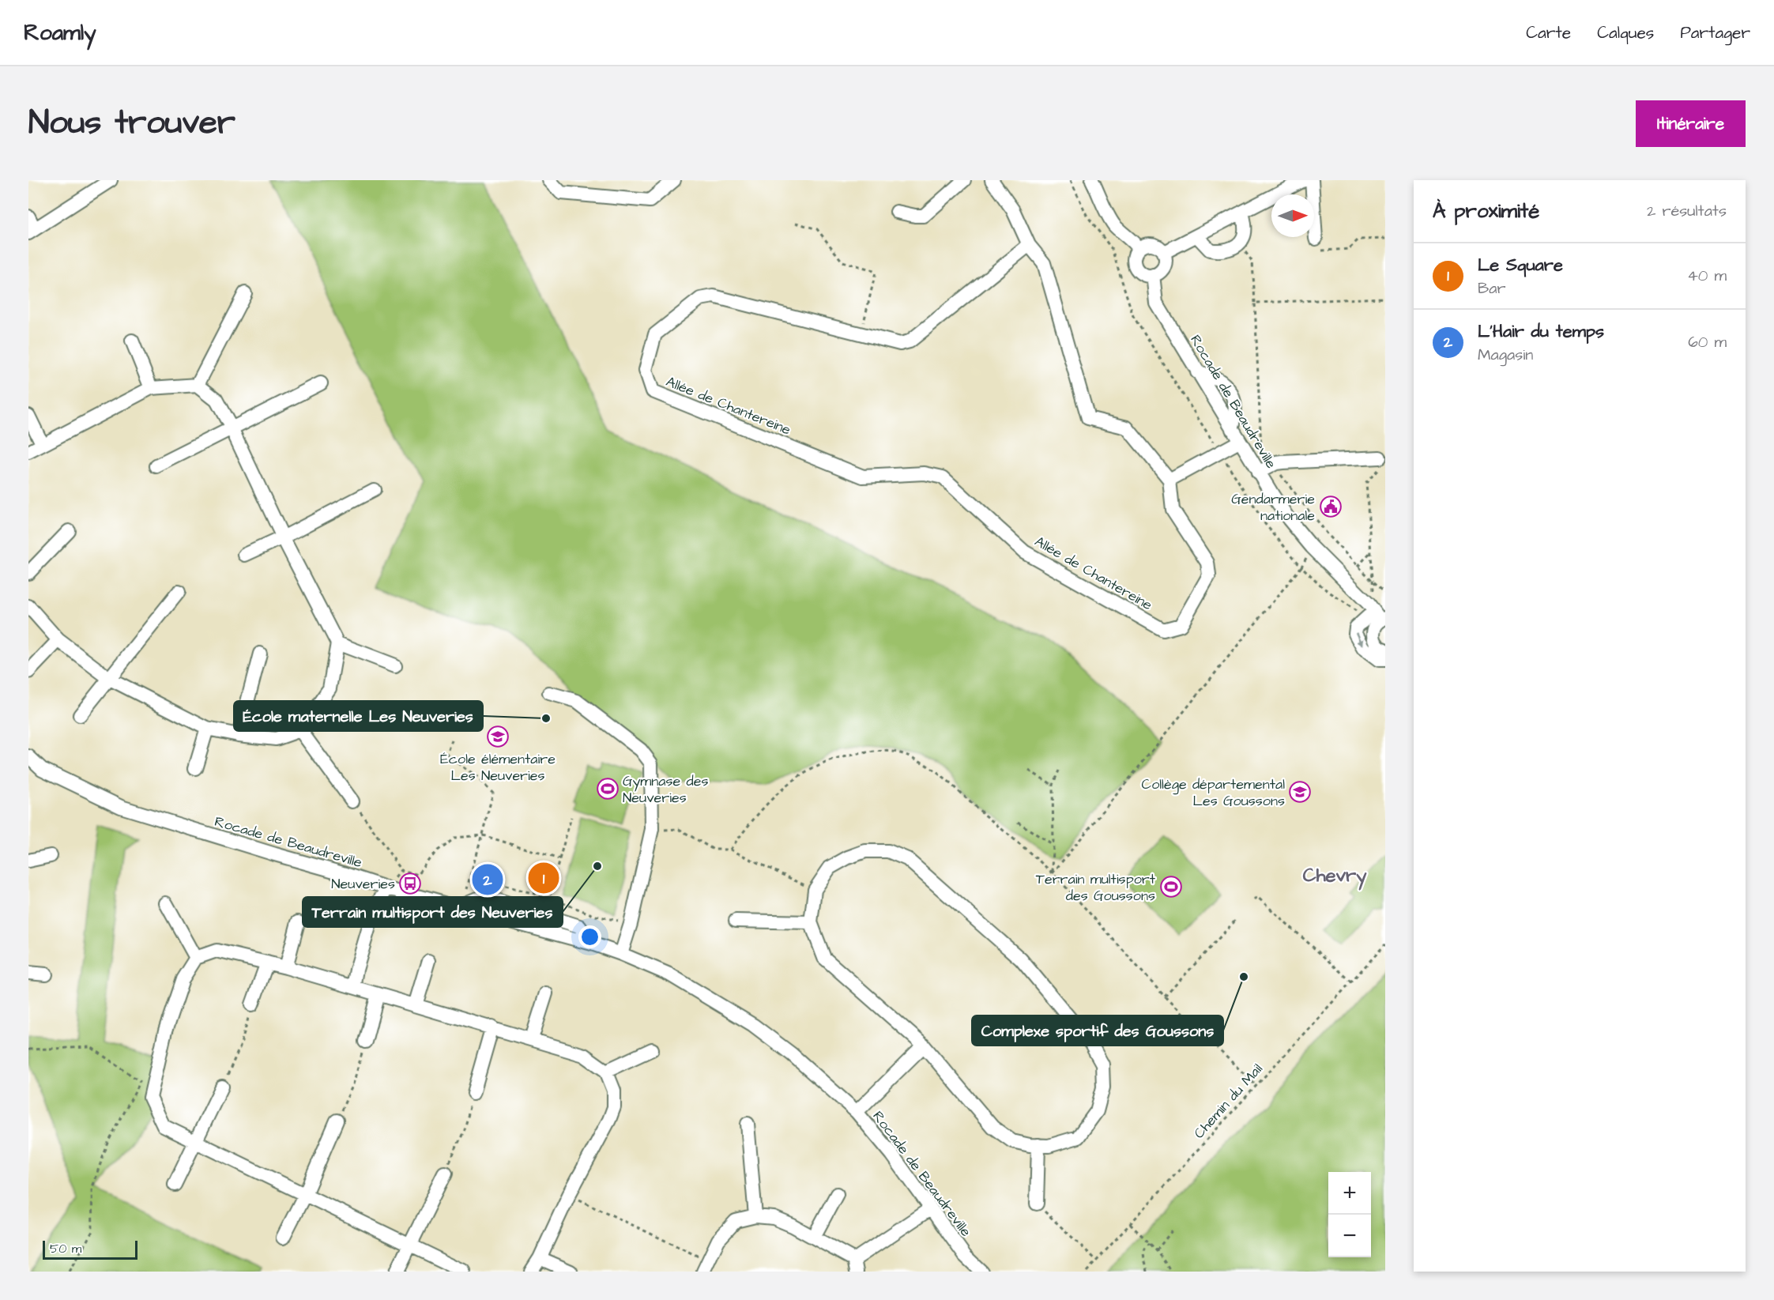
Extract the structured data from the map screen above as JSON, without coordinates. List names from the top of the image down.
{
  "streets": {
    "street": ["Rocade de Beaudreville", "Allée de Chantereine"],
    "path": ["Chemin du Mail"]
  },
  "districts": ["Chevry"],
  "places": {
    "public building": ["Gendarmerie nationale"],
    "other": ["École maternelle Les Neuveries", "Terrain multisport des Neuveries", "Complexe sportif des Goussons"],
    "school or university": ["École élémentaire Les Neuveries", "Collège départemental Les Goussons"],
    "sports": ["Gymnase des Neuveries", "Terrain multisport des Goussons"],
    "bus stop": ["Neuveries"]
  },
  "scale_bar": "50 m",
  "north": "right",
  "page": {
    "header": "Roamly",
    "nav": ["Carte", "Calques", "Partager"],
    "title": "Nous trouver",
    "buttons": "Itinéraire",
    "heading": ["À proximité", "2 résultats"],
    "list": [
      {
        "mark": "1",
        "name": "Le Square",
        "note": "Bar",
        "value": "40 m"
      },
      {
        "mark": "2",
        "name": "L'Hair du temps",
        "note": "Magasin",
        "value": "60 m"
      }
    ],
    "pins": ["1", "2"],
    "map_buttons": ["+", "−"],
    "scale": "50 m"
  }
}
